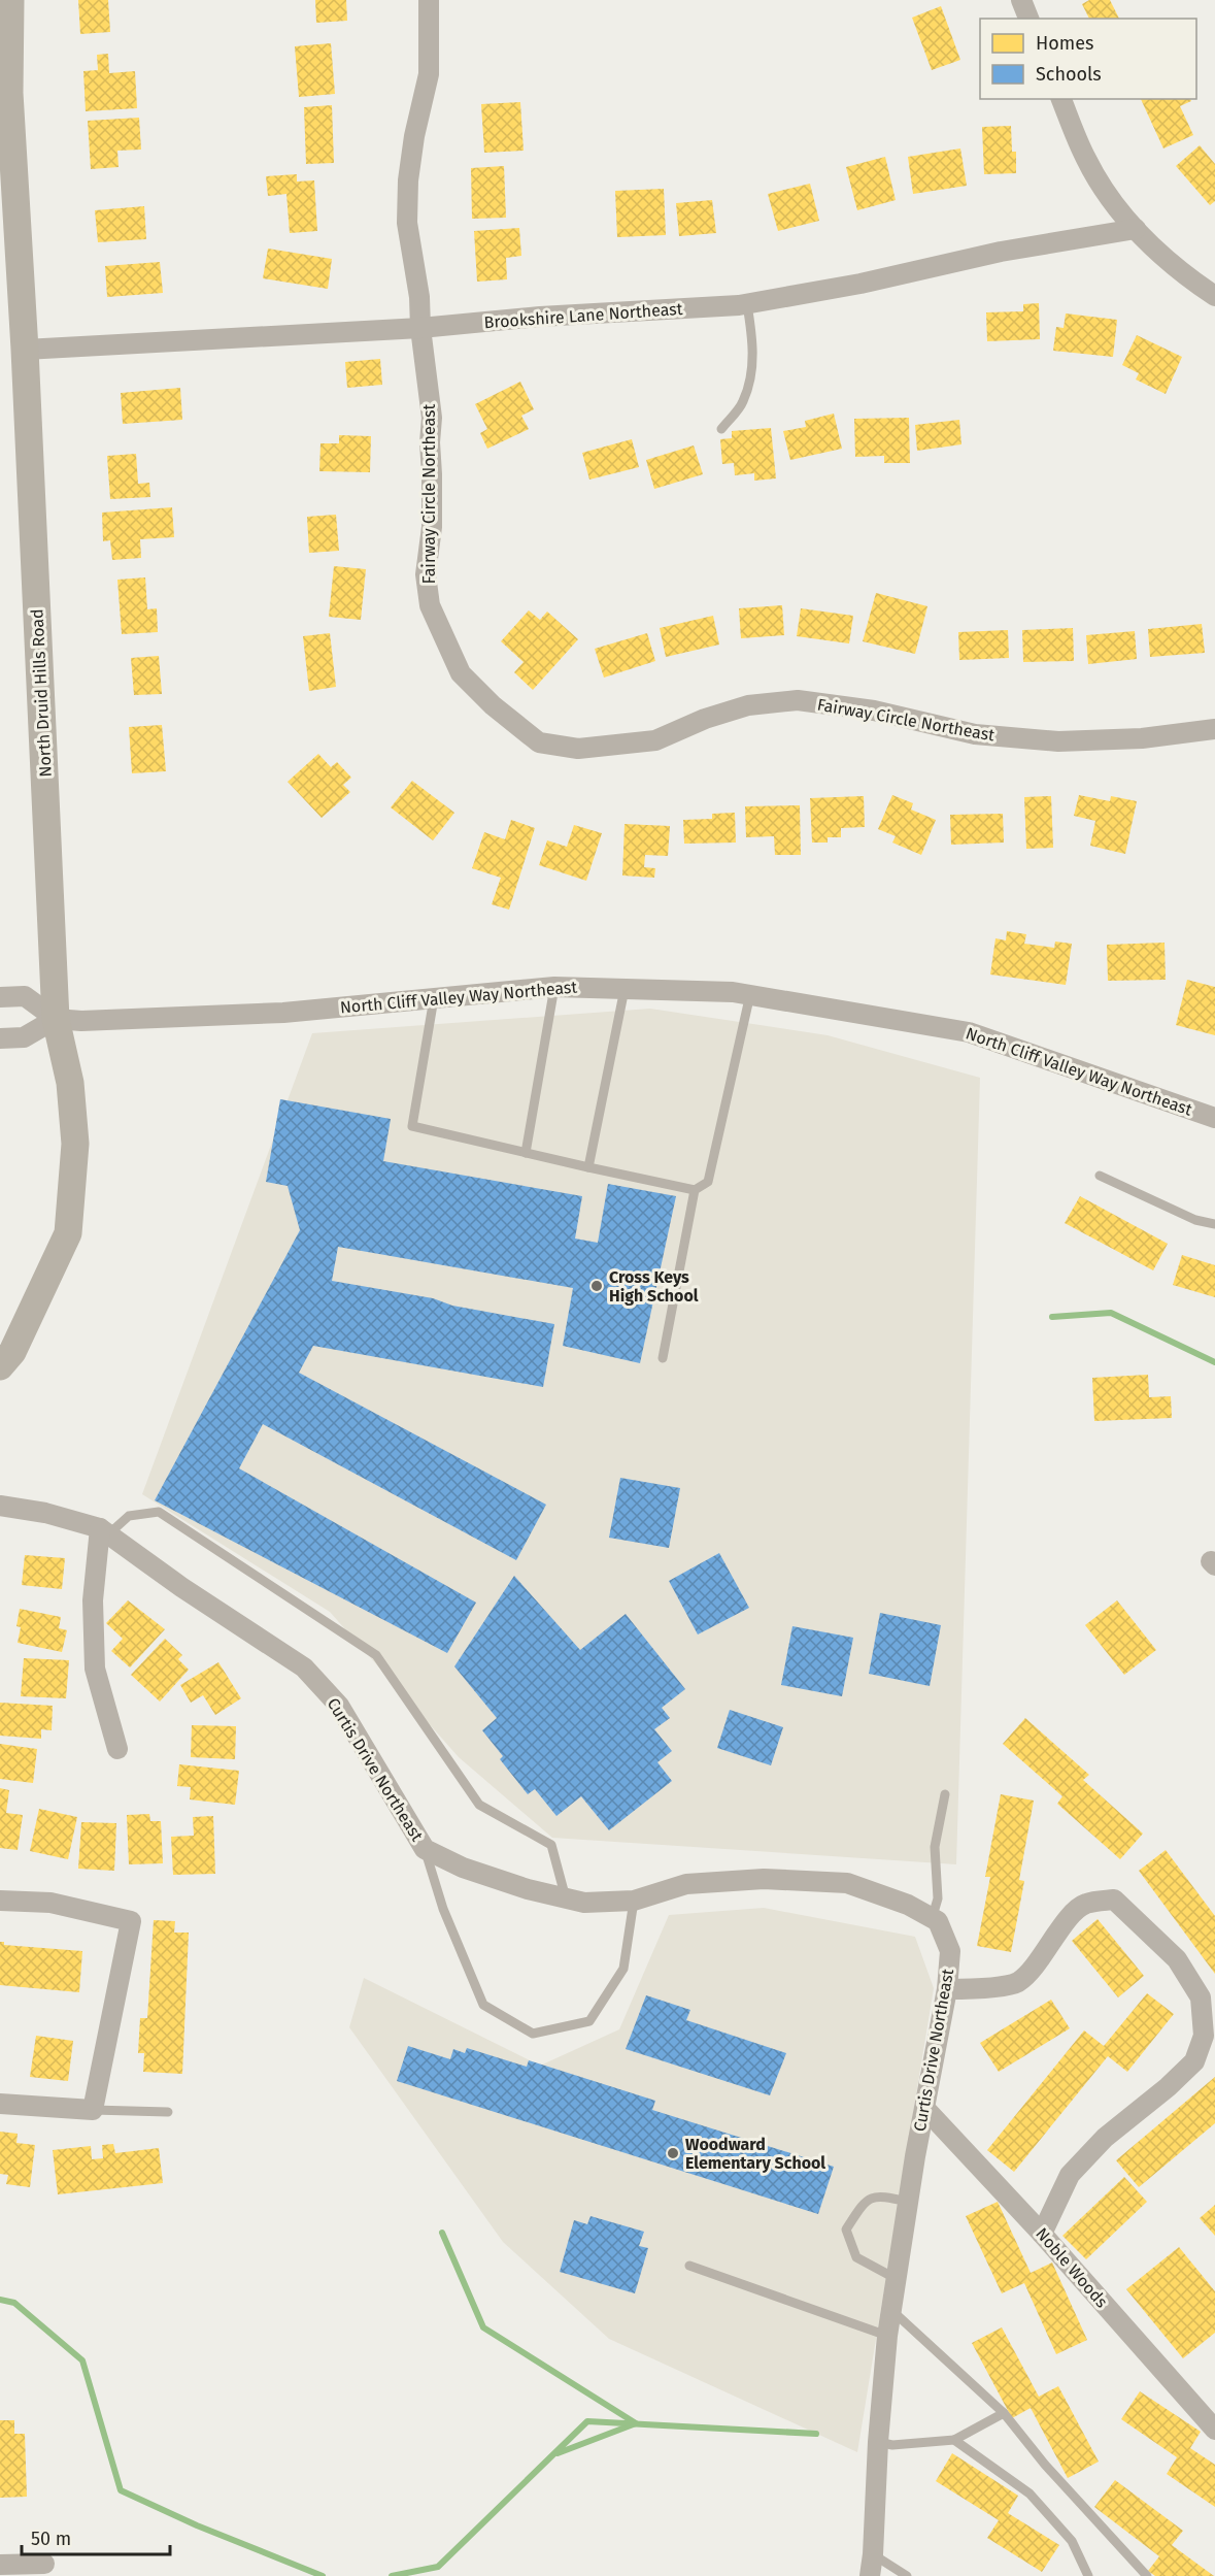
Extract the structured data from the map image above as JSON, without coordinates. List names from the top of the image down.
{
  "streets": {
    "main road": ["North Druid Hills Road"],
    "street": [
      "Brookshire Lane Northeast",
      "Fairway Circle Northeast",
      "North Cliff Valley Way Northeast",
      "Curtis Drive Northeast",
      "Noble Woods"
    ]
  },
  "crossings": [
    ["Brookshire Lane Northeast", "Fairway Circle Northeast"],
    ["Brookshire Lane Northeast", "North Druid Hills Road"],
    ["North Druid Hills Road", "North Cliff Valley Way Northeast"],
    ["Curtis Drive Northeast", "Noble Woods"]
  ],
  "places": ["Cross Keys High School", "Woodward Elementary School"],
  "legend": ["Homes", "Schools"],
  "scale_bar": "50 m"
}
